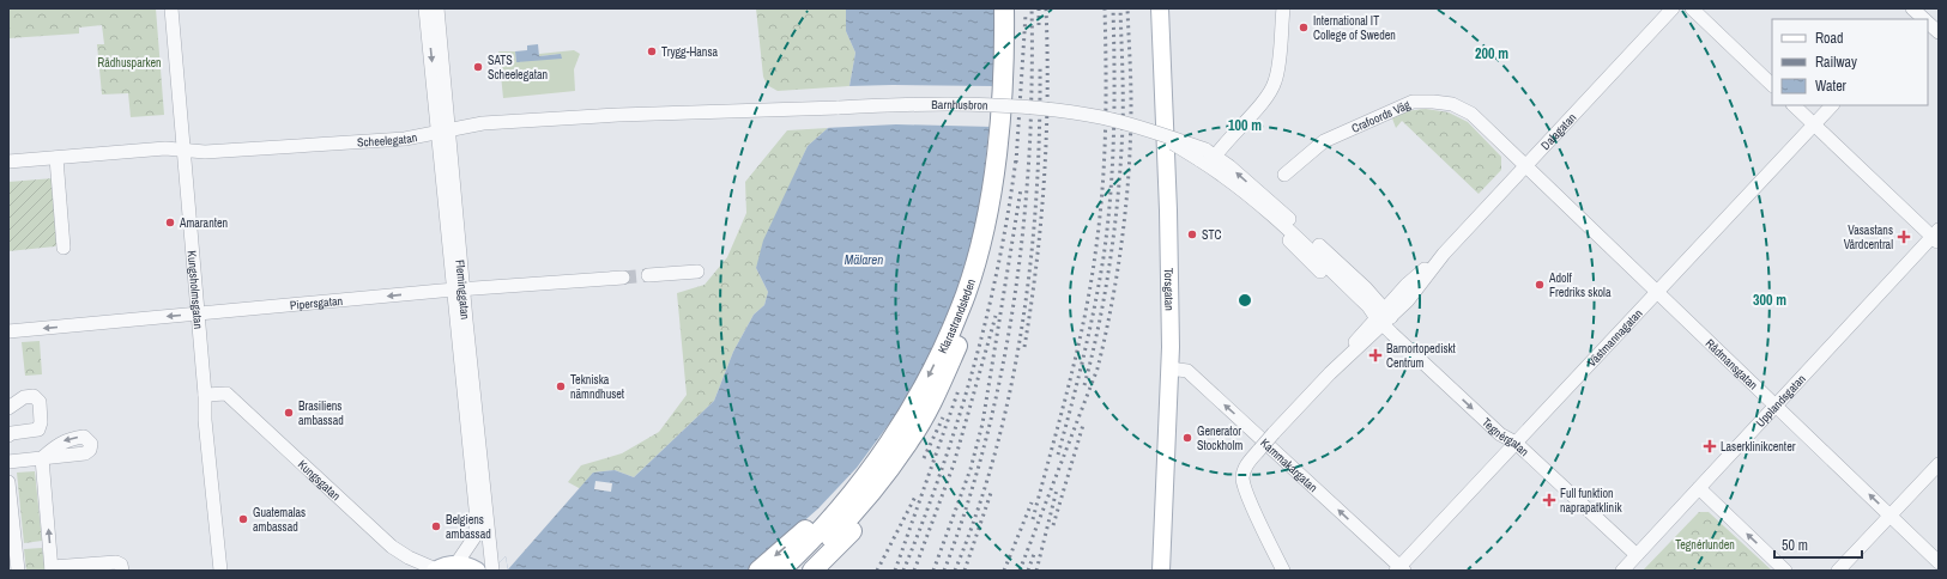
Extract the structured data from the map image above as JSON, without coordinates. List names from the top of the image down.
{
  "streets": {
    "highway": ["Klarastrandsleden"],
    "main road": ["Torsgatan"],
    "street": [
      "Barnhusbron",
      "Crafoords Väg",
      "Dalagatan",
      "Scheelegatan",
      "Kungsholmsgatan",
      "Fleminggatan",
      "Pipersgatan",
      "Västmannagatan",
      "Rådmansgatan",
      "Upplandsgatan",
      "Tegnérgatan",
      "Kammakargatan",
      "Kungsgatan"
    ]
  },
  "crossings": [
    ["Barnhusbron", "Scheelegatan"],
    ["Barnhusbron", "Tegnérgatan"],
    ["Crafoords Väg", "Dalagatan"],
    ["Crafoords Väg", "Rådmansgatan"],
    ["Dalagatan", "Rådmansgatan"],
    ["Dalagatan", "Tegnérgatan"],
    ["Scheelegatan", "Kungsholmsgatan"],
    ["Scheelegatan", "Fleminggatan"],
    ["Kungsholmsgatan", "Pipersgatan"],
    ["Kungsholmsgatan", "Kungsgatan"],
    ["Fleminggatan", "Pipersgatan"],
    ["Torsgatan", "Kammakargatan"],
    ["Västmannagatan", "Rådmansgatan"],
    ["Västmannagatan", "Tegnérgatan"],
    ["Västmannagatan", "Kammakargatan"],
    ["Rådmansgatan", "Upplandsgatan"],
    ["Upplandsgatan", "Tegnérgatan"]
  ],
  "one_way": ["Pipersgatan", "Kammakargatan"],
  "water": ["Mälaren"],
  "parks": ["Rådhusparken", "Tegnérlunden"],
  "places": {
    "other": [
      "International IT College of Sweden",
      "Trygg-Hansa",
      "SATS Scheelegatan",
      "Amaranten",
      "STC",
      "Adolf Fredriks skola",
      "Tekniska nämndhuset",
      "Brasiliens ambassad",
      "Generator Stockholm",
      "Guatemalas ambassad",
      "Belgiens ambassad"
    ],
    "health": [
      "Vasastans Vårdcentral",
      "Barnortopediskt Centrum",
      "Laserklinikcenter",
      "Full funktion naprapatklinik"
    ]
  },
  "legend": ["Road", "Railway", "Water"],
  "scale_bar": "50 m",
  "rings": ["200 m", "100 m", "300 m"]
}
